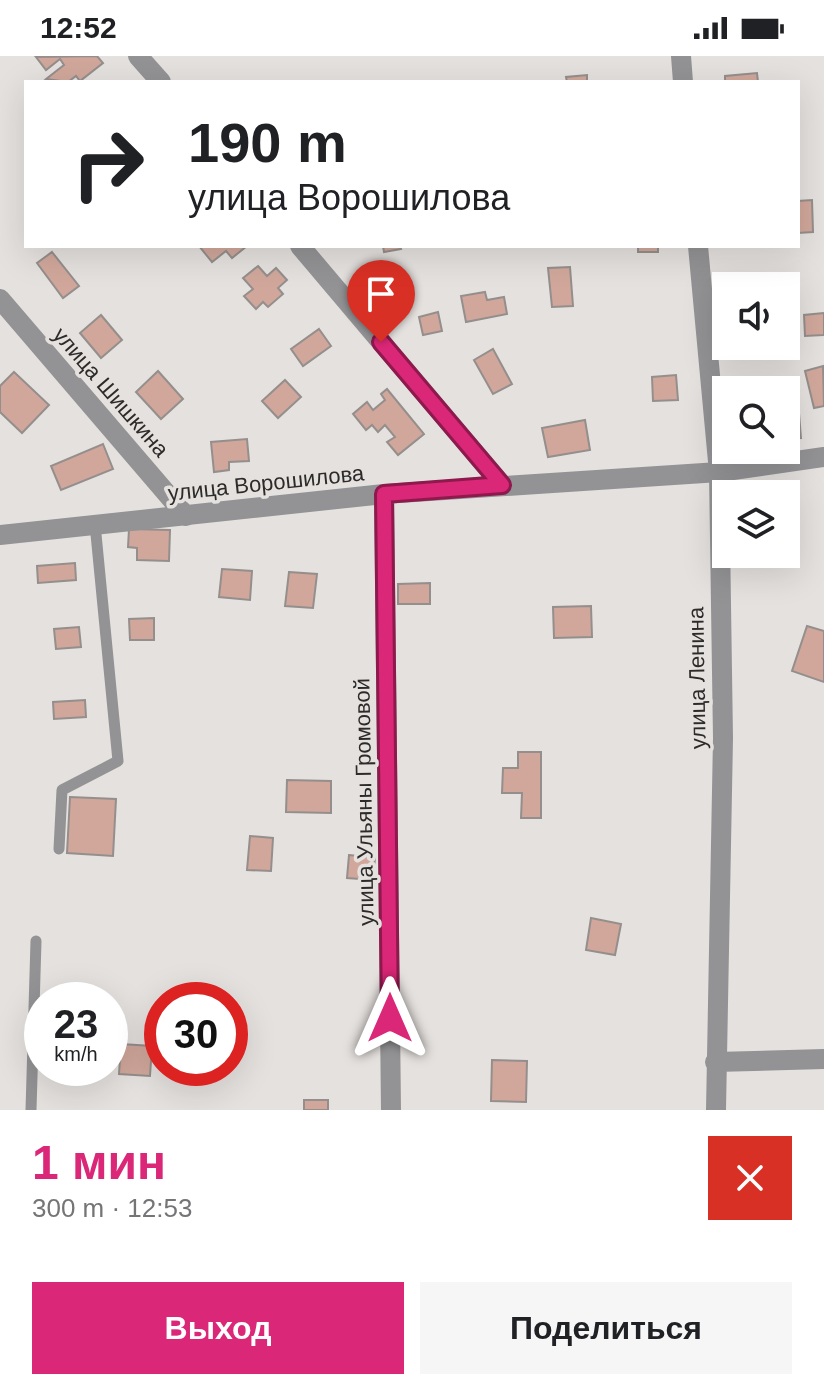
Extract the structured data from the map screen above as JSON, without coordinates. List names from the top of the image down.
{
  "streets": {
    "street": [
      "улица Шишкина",
      "улица Ворошилова",
      "улица Ленина",
      "улица Ульяны Громовой"
    ]
  },
  "crossings": [
    ["улица Шишкина", "улица Ворошилова"],
    ["улица Ворошилова", "улица Ленина"],
    ["улица Ворошилова", "улица Ульяны Громовой"]
  ],
  "page": {
    "status": "12:52",
    "turn": ["190 m", "улица Ворошилова"],
    "speed": "23 km/h",
    "limit": "30",
    "heading": ["1 мин", "300 m · 12:53"],
    "buttons": ["Выход", "Поделиться"]
  }
}
